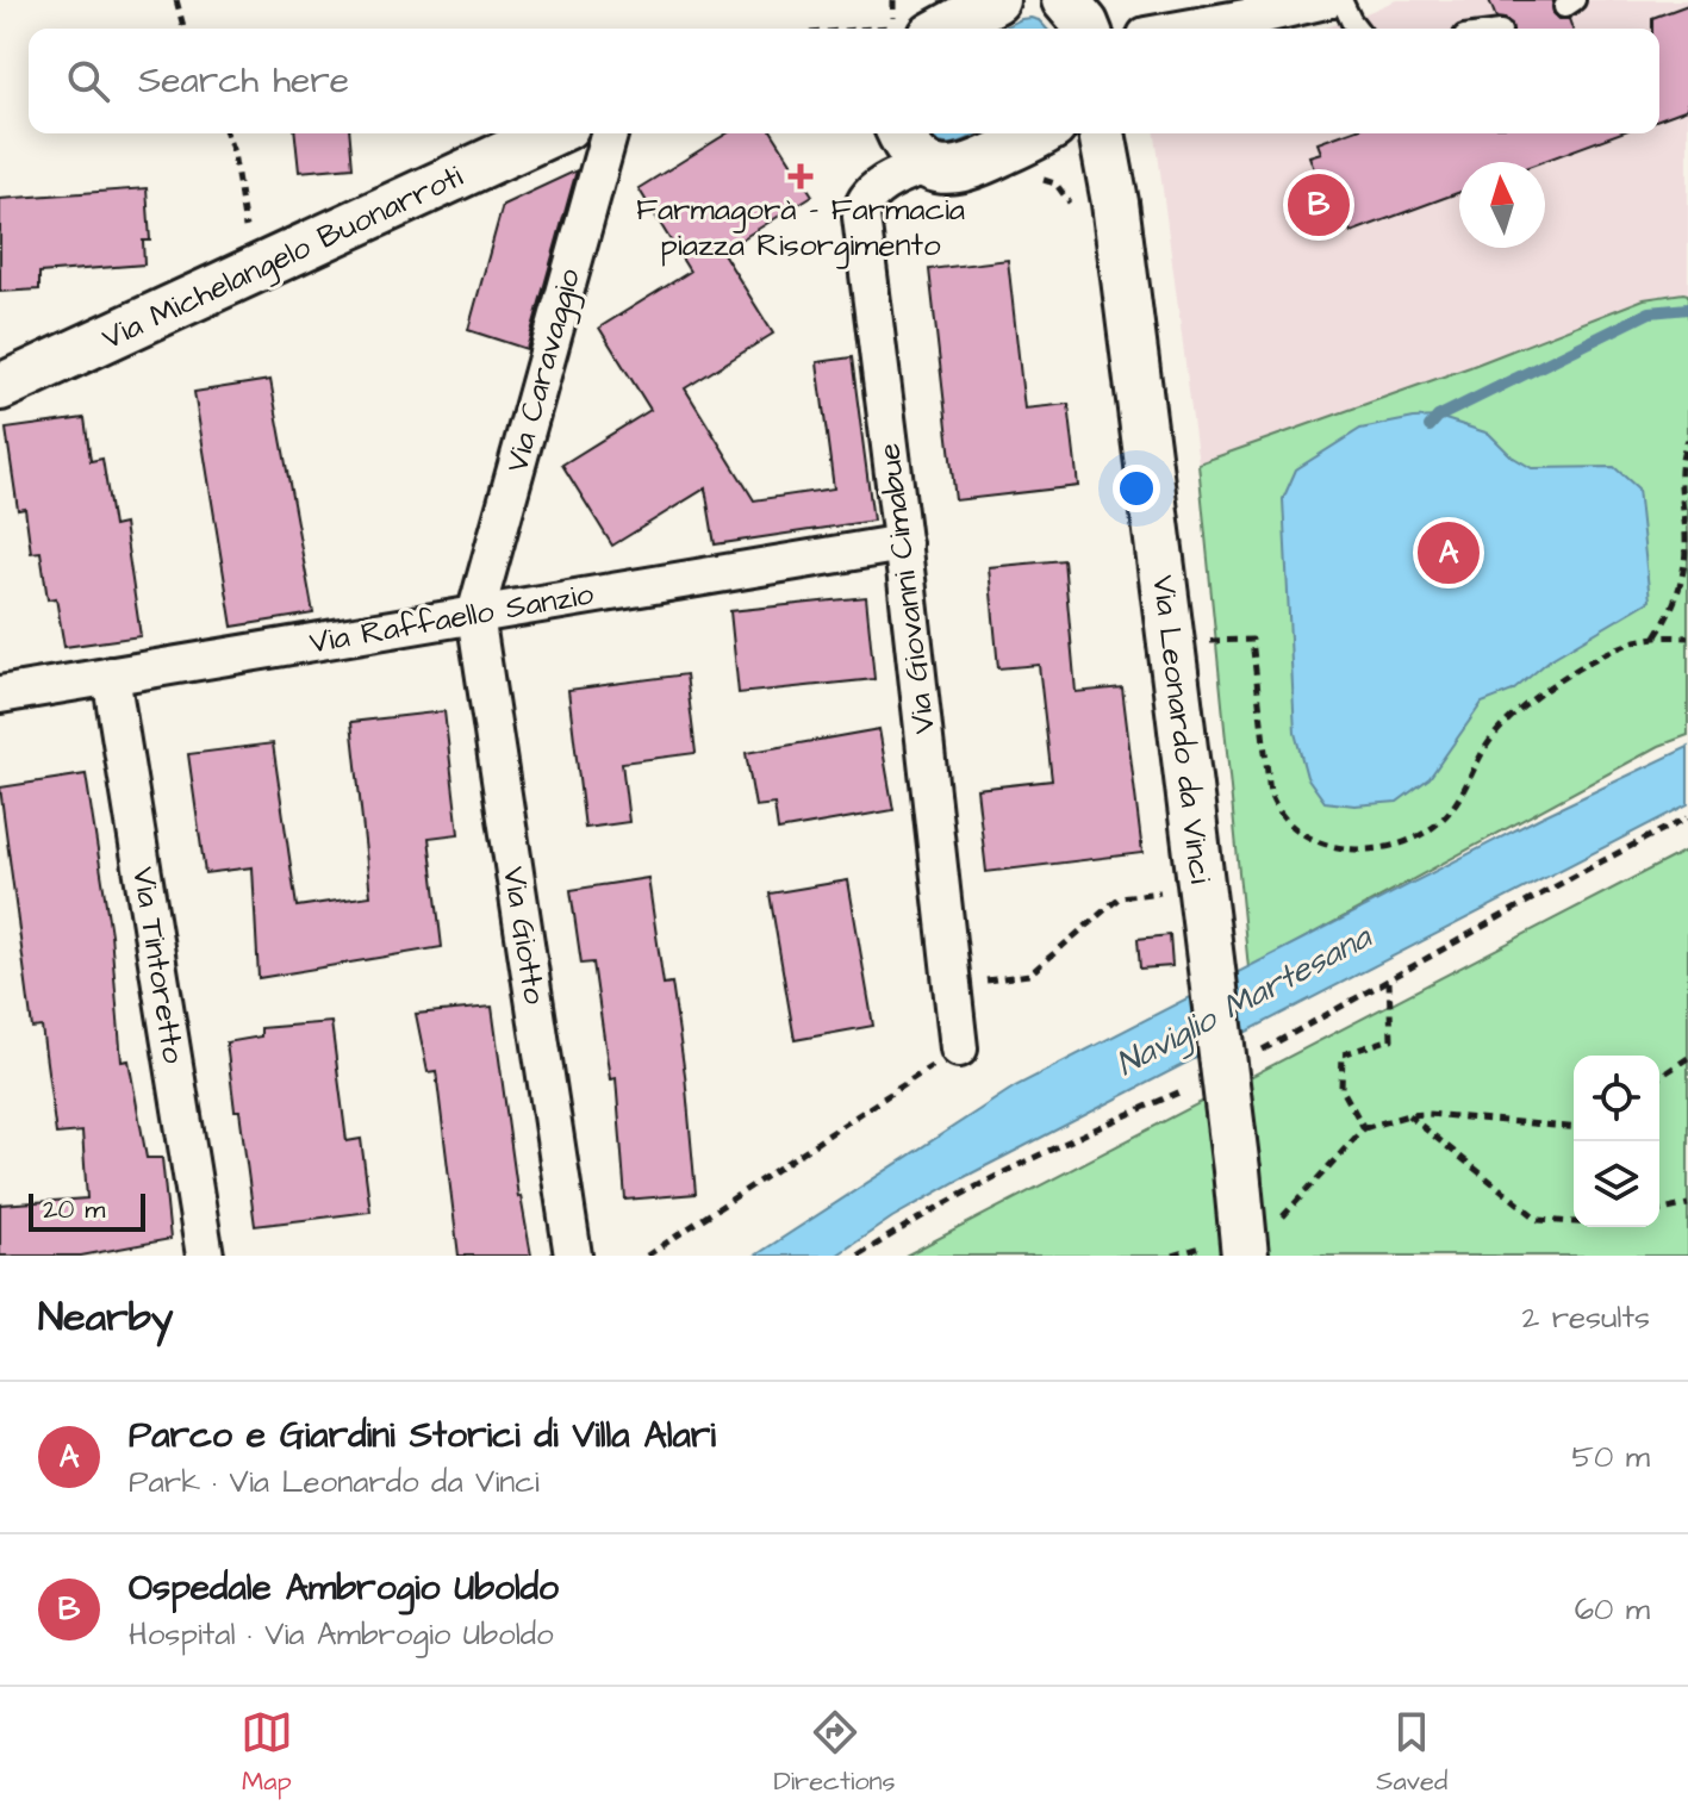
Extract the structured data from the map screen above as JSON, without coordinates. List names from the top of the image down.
{
  "streets": {
    "street": [
      "Via Michelangelo Buonarroti",
      "Via Caravaggio",
      "Via Giovanni Cimabue",
      "Via Raffaello Sanzio",
      "Via Leonardo da Vinci",
      "Via Giotto",
      "Via Tintoretto"
    ]
  },
  "crossings": [
    ["Via Caravaggio", "Via Raffaello Sanzio"],
    ["Via Caravaggio", "Via Giotto"],
    ["Via Giovanni Cimabue", "Via Raffaello Sanzio"],
    ["Via Raffaello Sanzio", "Via Giotto"],
    ["Via Raffaello Sanzio", "Via Tintoretto"]
  ],
  "water": ["Naviglio Martesana"],
  "places": {
    "health": ["Farmagorà - Farmacia piazza Risorgimento"]
  },
  "scale_bar": "20 m",
  "north": "top",
  "page": {
    "search": "Search here",
    "pins": ["B", "A"],
    "scale": "20 m",
    "heading": ["Nearby", "2 results"],
    "list": [
      {
        "mark": "A",
        "name": "Parco e Giardini Storici di Villa Alari",
        "note": "Park · Via Leonardo da Vinci",
        "value": "50 m"
      },
      {
        "mark": "B",
        "name": "Ospedale Ambrogio Uboldo",
        "note": "Hospital · Via Ambrogio Uboldo",
        "value": "60 m"
      }
    ],
    "nav": ["Map", "Directions", "Saved"]
  }
}
